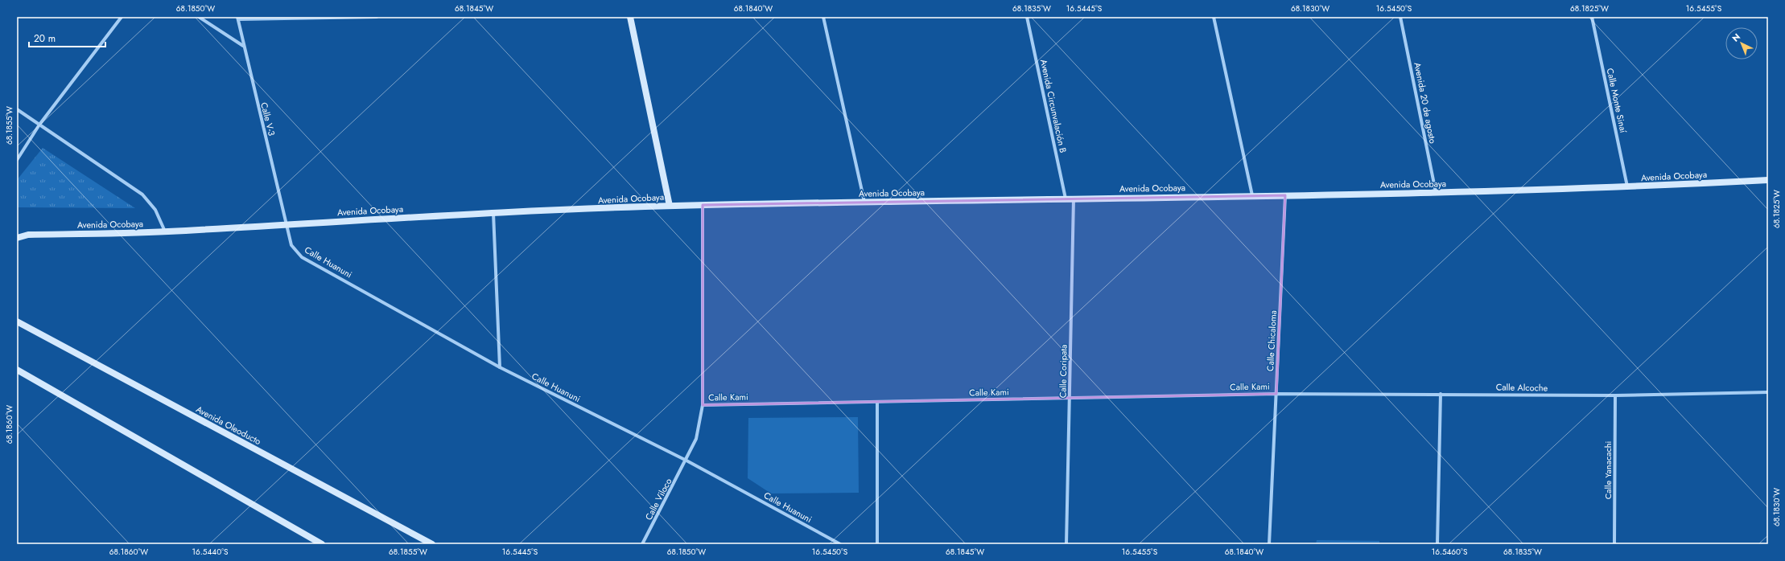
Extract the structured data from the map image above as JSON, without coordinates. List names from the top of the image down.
{
  "streets": {
    "street": [
      "Calle Monte Sinaí",
      "Avenida 20 de agosto",
      "Avenida Circunvalación B",
      "Calle V-3",
      "Avenida Ocobaya",
      "Calle Huanuni",
      "Calle Chicaloma",
      "Calle Coripata",
      "Calle Kami",
      "Calle Alcoche",
      "Avenida Oleoducto",
      "Calle Yanacachi",
      "Calle Viloco"
    ]
  },
  "crossings": [
    ["Calle Monte Sinaí", "Avenida Ocobaya"],
    ["Avenida 20 de agosto", "Avenida Ocobaya"],
    ["Avenida Circunvalación B", "Avenida Ocobaya"],
    ["Calle V-3", "Avenida Ocobaya"],
    ["Calle V-3", "Calle Huanuni"],
    ["Avenida Ocobaya", "Calle Huanuni"],
    ["Avenida Ocobaya", "Calle Chicaloma"],
    ["Avenida Ocobaya", "Calle Coripata"],
    ["Avenida Ocobaya", "Calle Viloco"],
    ["Calle Huanuni", "Calle Viloco"],
    ["Calle Chicaloma", "Calle Kami"],
    ["Calle Chicaloma", "Calle Alcoche"],
    ["Calle Coripata", "Calle Kami"],
    ["Calle Kami", "Calle Alcoche"],
    ["Calle Kami", "Calle Viloco"],
    ["Calle Alcoche", "Calle Yanacachi"]
  ],
  "scale_bar": "20 m",
  "north": "top left",
  "coordinates": [
    "68.1850°W",
    "68.1845°W",
    "68.1840°W",
    "68.1835°W",
    "16.5445°S",
    "68.1830°W",
    "16.5450°S",
    "68.1825°W",
    "16.5455°S",
    "68.1855°W",
    "68.1860°W",
    "16.5440°S",
    "16.5460°S"
  ]
}
